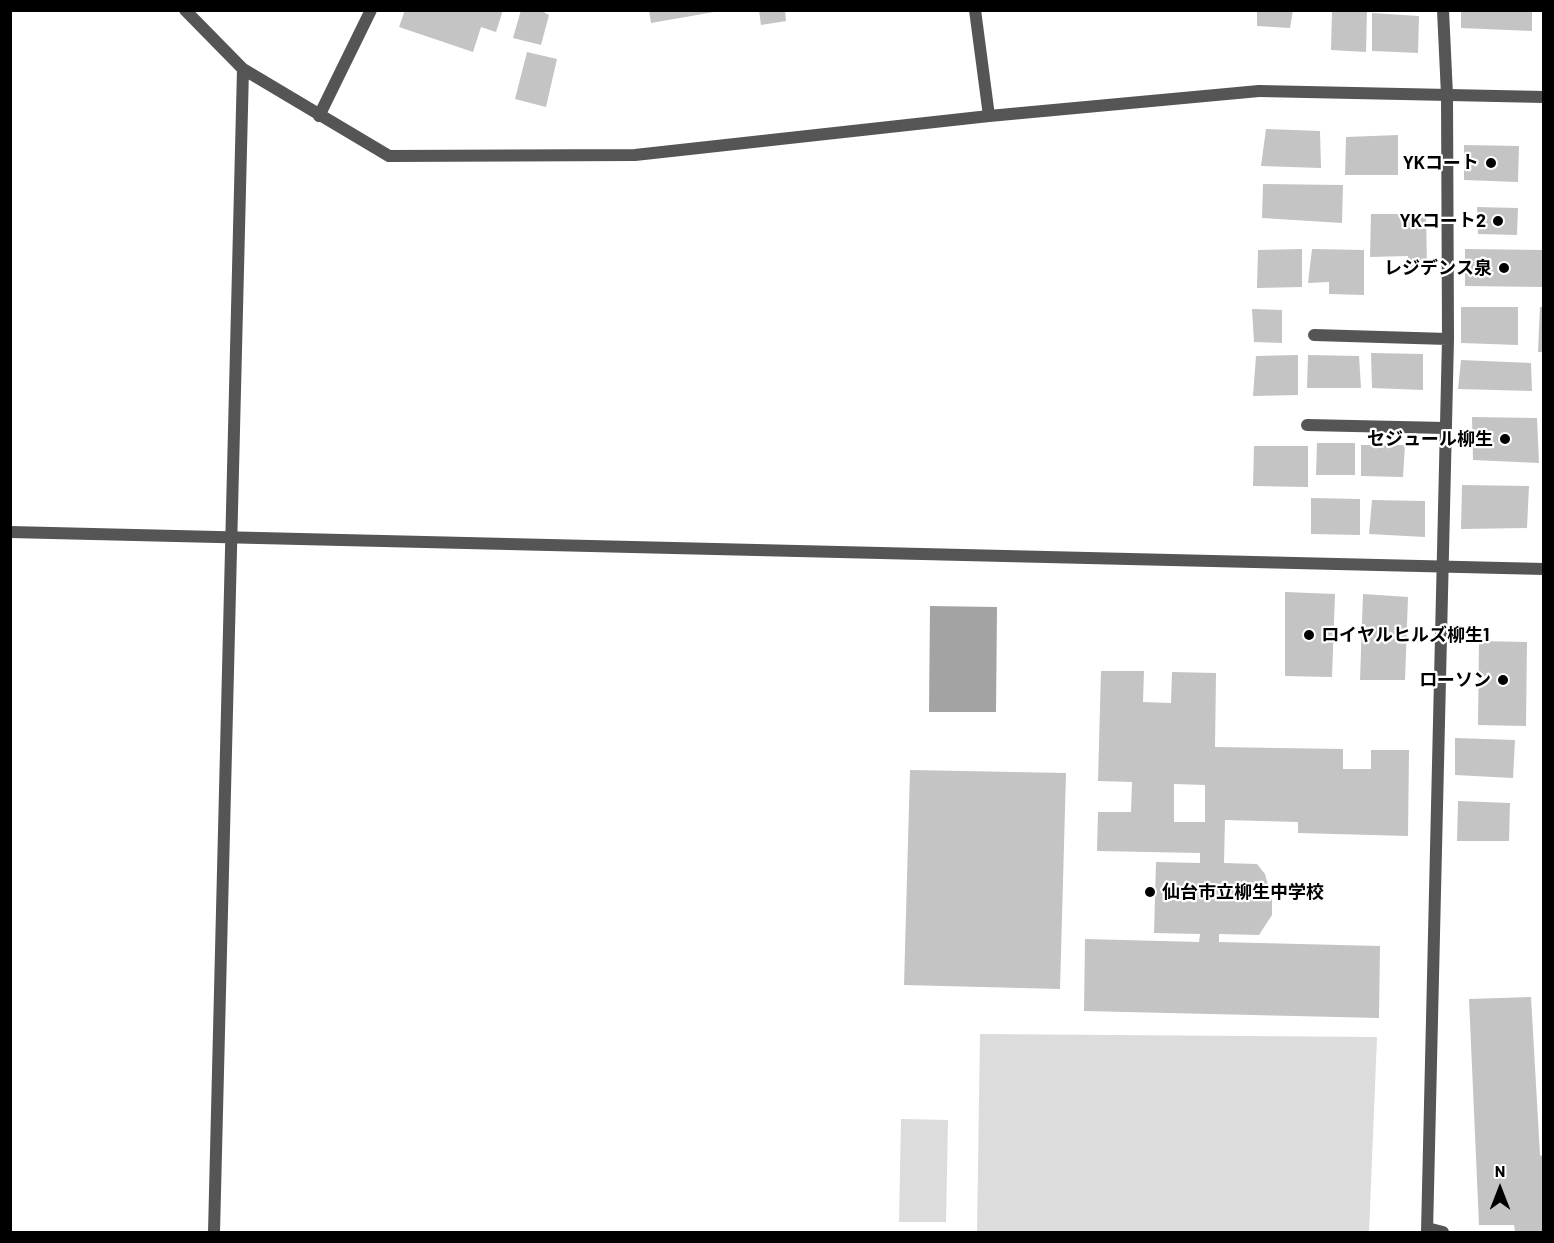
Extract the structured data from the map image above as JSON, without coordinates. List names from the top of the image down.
{
  "places": [
    "YKコート",
    "YKコート2",
    "レジデンス泉",
    "セジュール柳生",
    "ロイヤルヒルズ柳生1",
    "ローソン",
    "仙台市立柳生中学校"
  ],
  "north": "top"
}
